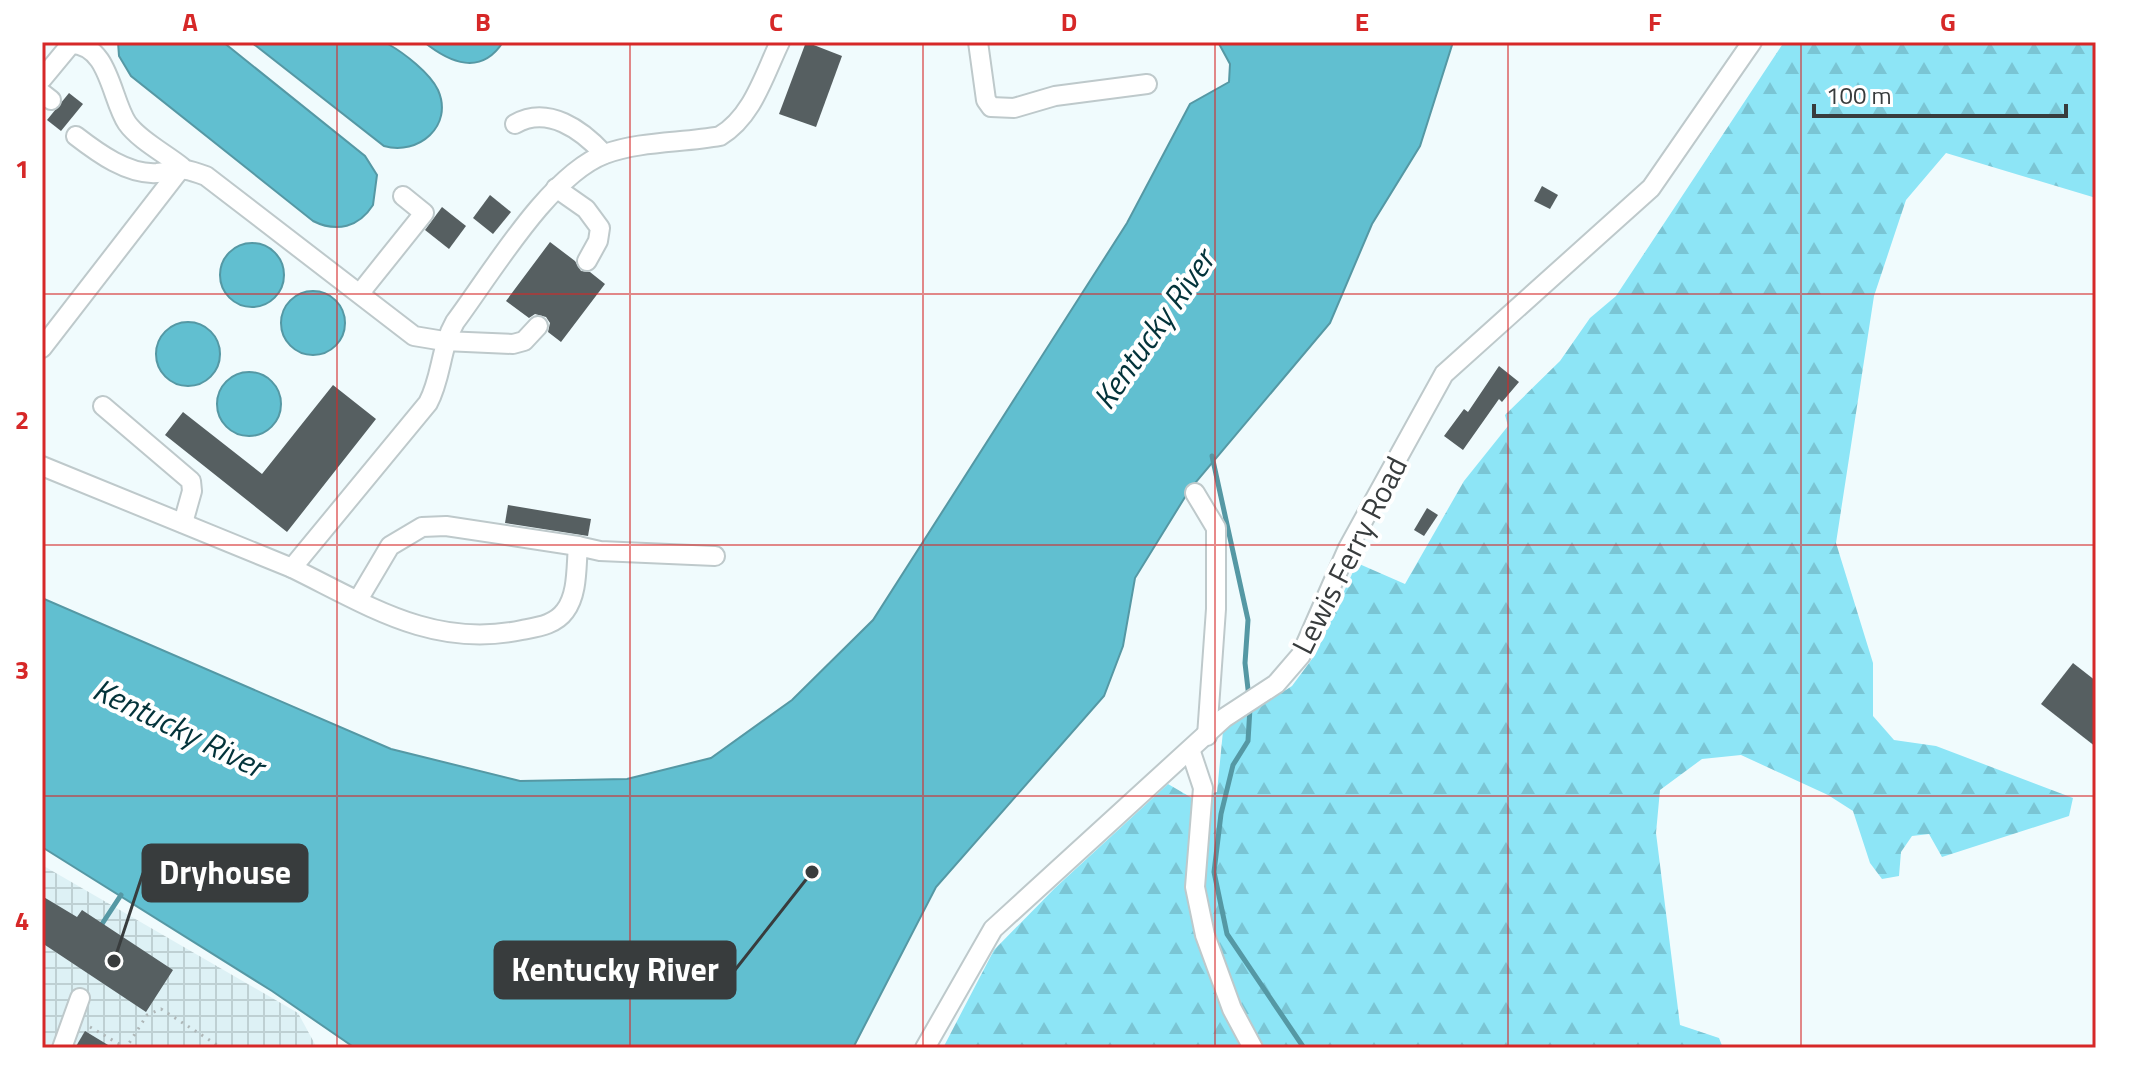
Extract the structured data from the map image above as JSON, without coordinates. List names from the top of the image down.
{
  "streets": {
    "street": ["Lewis Ferry Road"]
  },
  "water": ["Kentucky River"],
  "places": ["Kentucky River", "Dryhouse"],
  "scale_bar": "100 m",
  "grid": {
    "columns": [
      "A",
      "B",
      "C",
      "D",
      "E",
      "F",
      "G"
    ],
    "rows": [
      "1",
      "2",
      "3",
      "4"
    ]
  }
}
